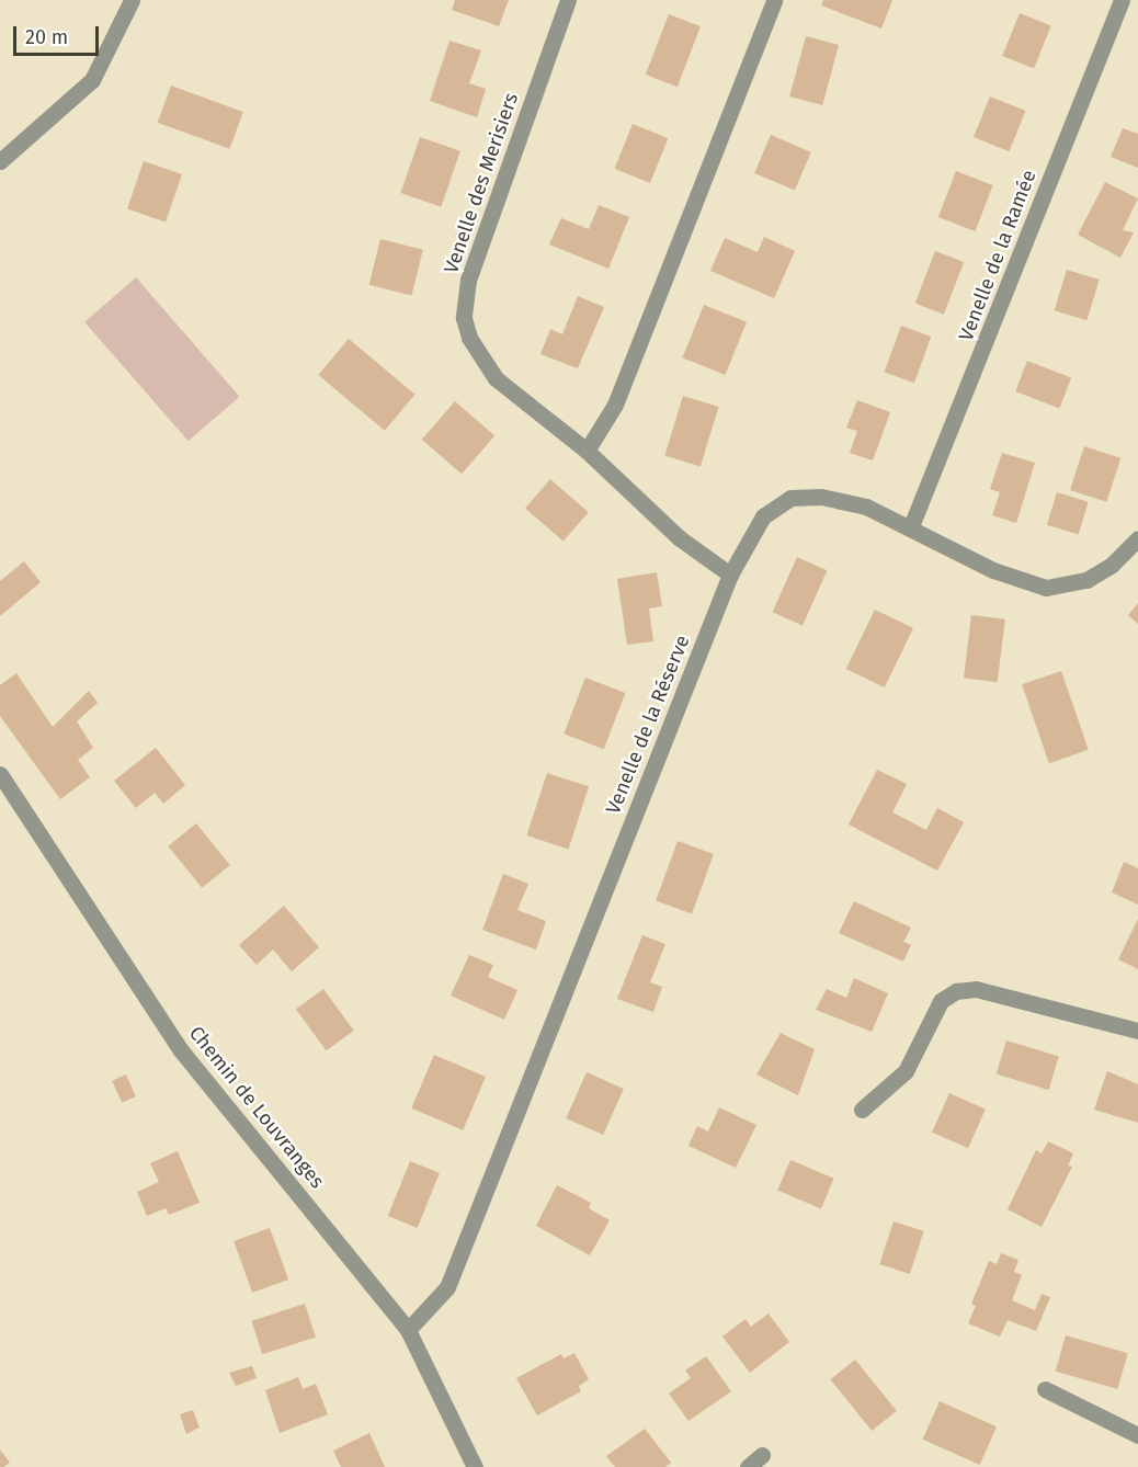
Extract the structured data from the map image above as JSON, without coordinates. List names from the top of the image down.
{
  "streets": {
    "street": [
      "Venelle des Merisiers",
      "Venelle de la Ramée",
      "Venelle de la Réserve",
      "Chemin de Louvranges"
    ]
  },
  "crossings": [
    ["Venelle des Merisiers", "Venelle de la Réserve"],
    ["Venelle de la Ramée", "Venelle de la Réserve"],
    ["Venelle de la Réserve", "Chemin de Louvranges"]
  ],
  "scale_bar": "20 m"
}
